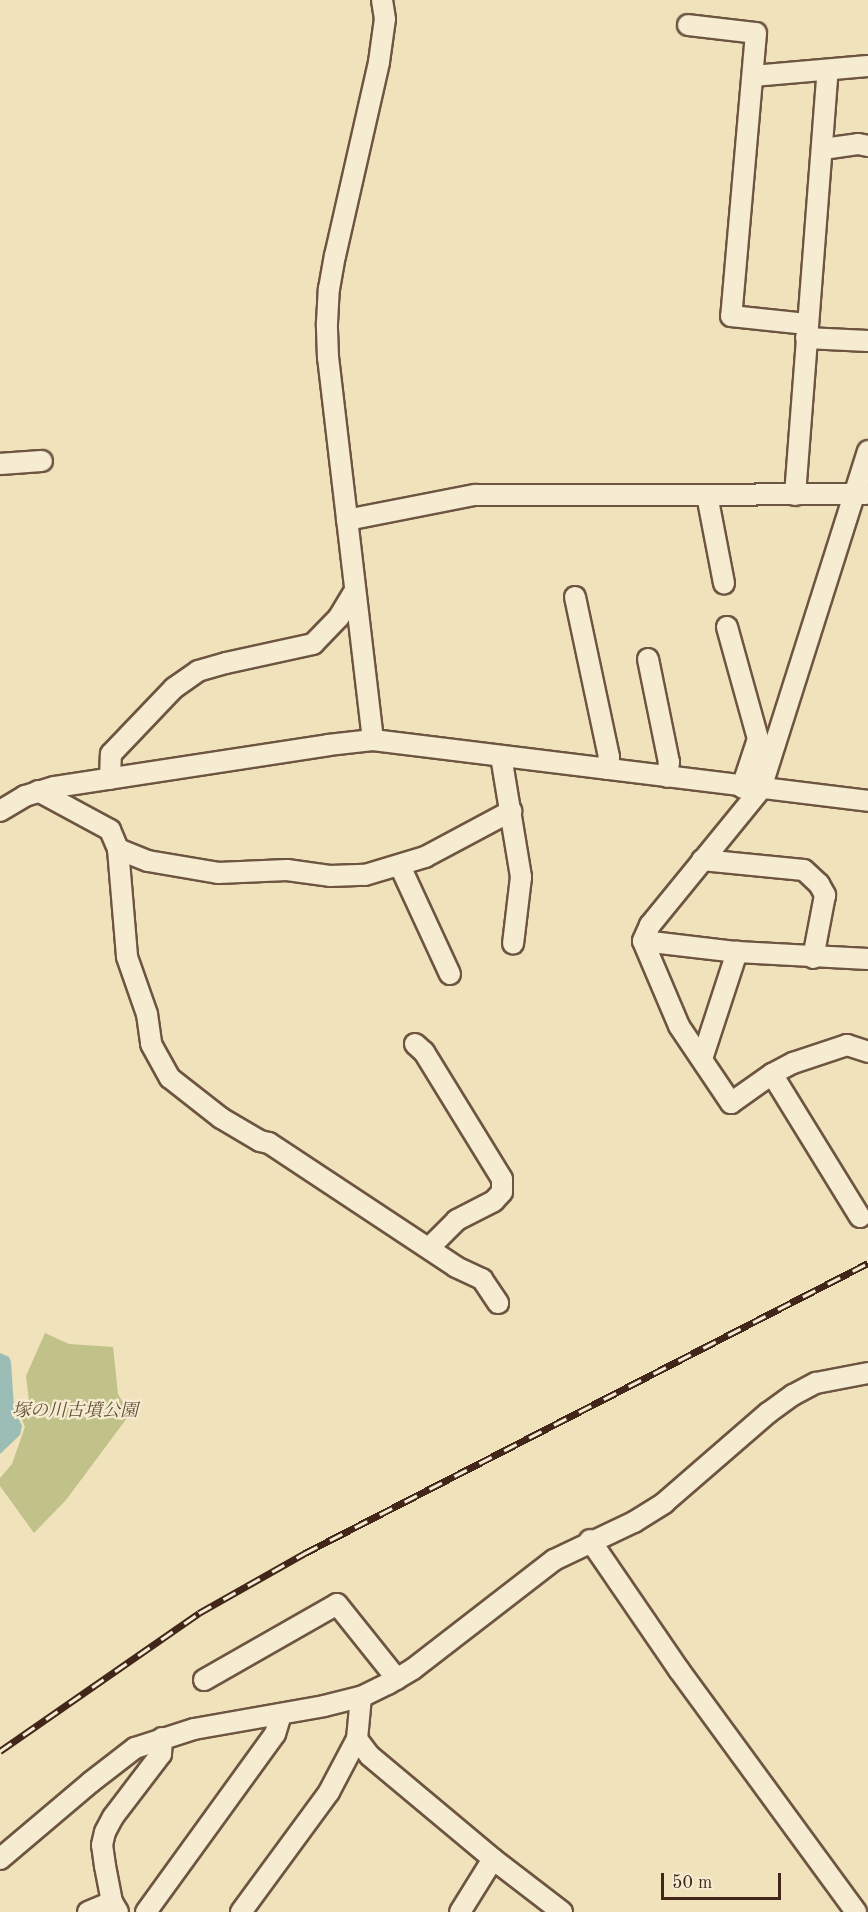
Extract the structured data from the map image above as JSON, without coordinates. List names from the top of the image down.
{
  "parks": ["塚の川古墳公園"],
  "scale_bar": "50 m"
}
